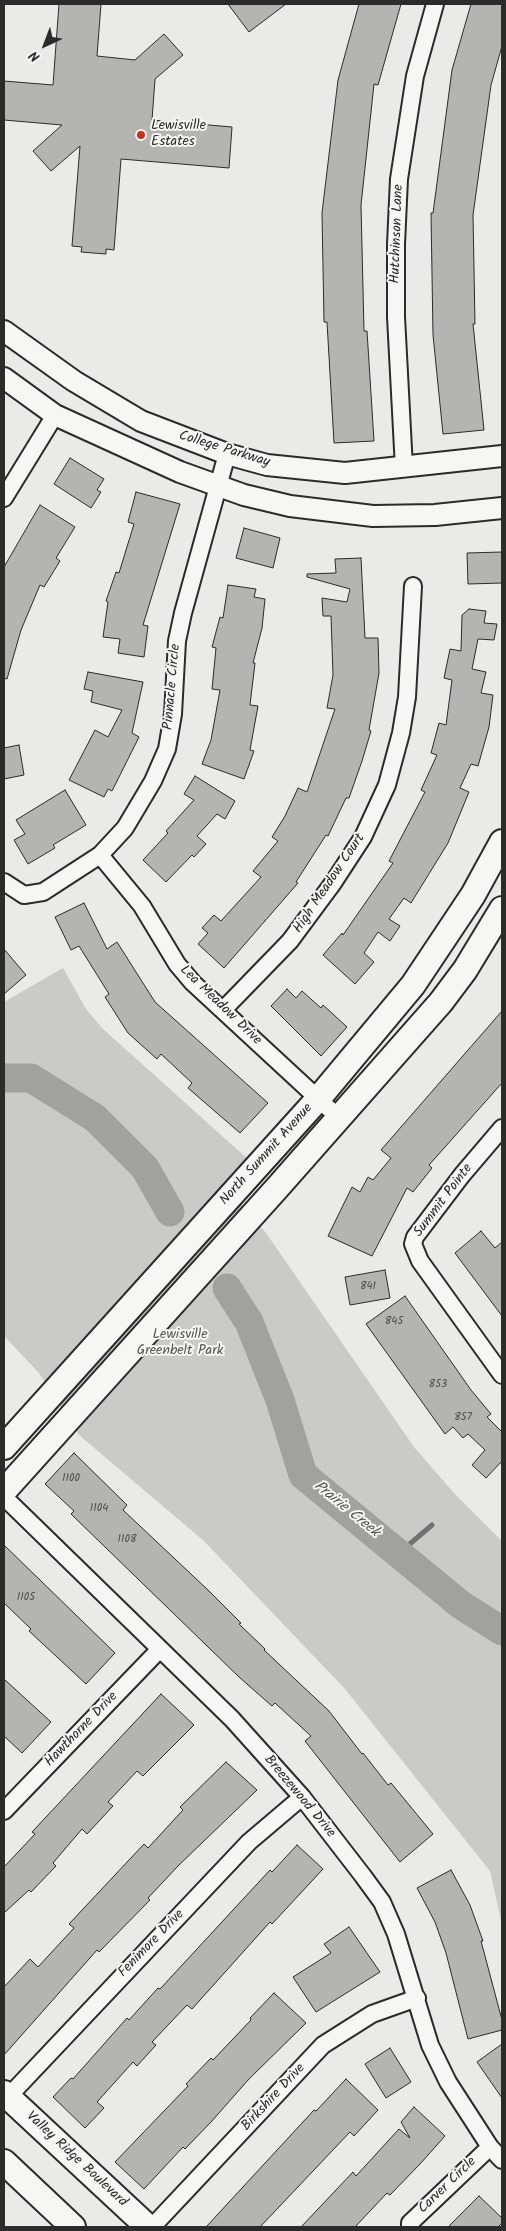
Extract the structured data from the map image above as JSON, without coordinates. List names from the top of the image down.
{
  "streets": {
    "main road": ["North Summit Avenue", "Valley Ridge Boulevard"],
    "street": [
      "Hutchinson Lane",
      "College Parkway",
      "Pinnacle Circle",
      "High Meadow Court",
      "Lea Meadow Drive",
      "Summit Pointe",
      "Hawthorne Drive",
      "Breezewood Drive",
      "Fenimore Drive",
      "Birkshire Drive",
      "Carver Circle"
    ]
  },
  "crossings": [
    ["Hutchinson Lane", "College Parkway"],
    ["College Parkway", "Pinnacle Circle"],
    ["Pinnacle Circle", "Lea Meadow Drive"],
    ["High Meadow Court", "Lea Meadow Drive"],
    ["Lea Meadow Drive", "North Summit Avenue"],
    ["Hawthorne Drive", "Breezewood Drive"],
    ["Breezewood Drive", "Fenimore Drive"],
    ["Breezewood Drive", "Birkshire Drive"],
    ["Breezewood Drive", "Carver Circle"],
    ["Fenimore Drive", "Valley Ridge Boulevard"],
    ["Birkshire Drive", "Valley Ridge Boulevard"]
  ],
  "water": ["Prairie Creek"],
  "parks": ["Lewisville Greenbelt Park"],
  "places": ["Lewisville Estates"],
  "house_numbers": [
    "841",
    "845",
    "853",
    "857",
    "1100",
    "1104",
    "1108",
    "1105"
  ],
  "north": "bottom left"
}
